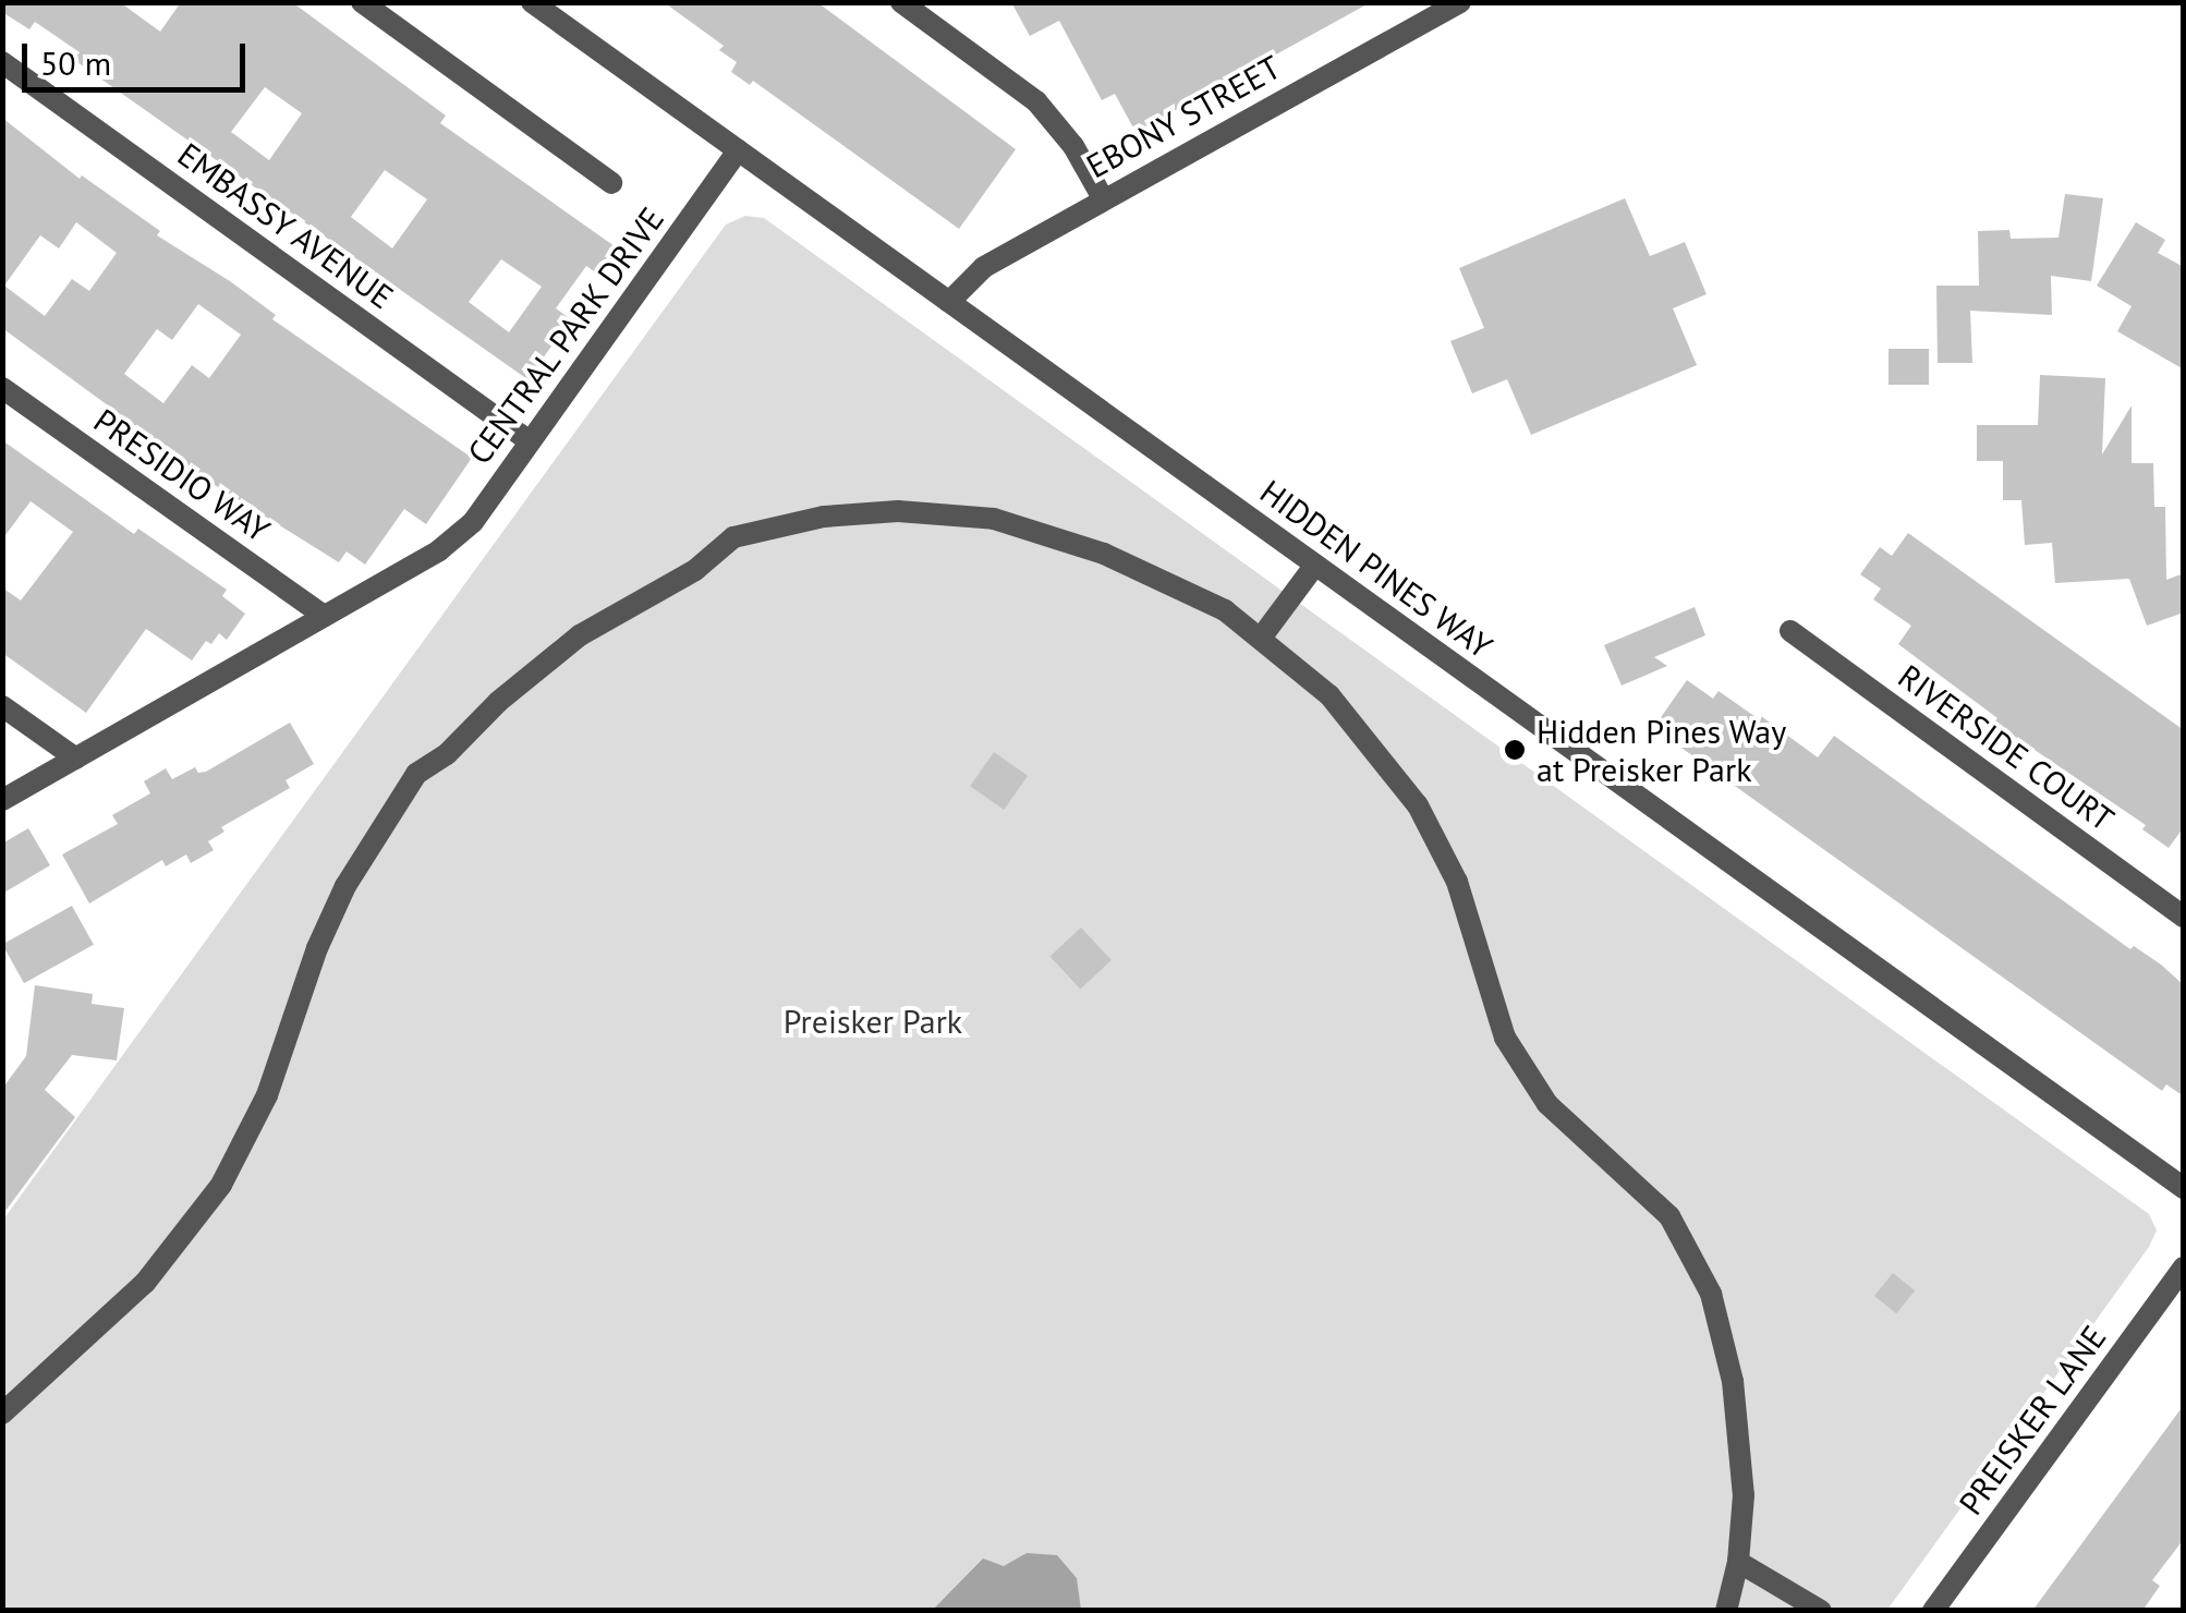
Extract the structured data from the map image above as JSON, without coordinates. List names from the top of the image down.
{
  "streets": {
    "street": [
      "EBONY STREET",
      "EMBASSY AVENUE",
      "CENTRAL PARK DRIVE",
      "PRESIDIO WAY",
      "HIDDEN PINES WAY",
      "RIVERSIDE COURT",
      "PREISKER LANE"
    ]
  },
  "crossings": [
    ["EBONY STREET", "HIDDEN PINES WAY"],
    ["EMBASSY AVENUE", "CENTRAL PARK DRIVE"],
    ["CENTRAL PARK DRIVE", "PRESIDIO WAY"],
    ["CENTRAL PARK DRIVE", "HIDDEN PINES WAY"]
  ],
  "parks": ["Preisker Park"],
  "places": ["Hidden Pines Way at Preisker Park"],
  "scale_bar": "50 m"
}
